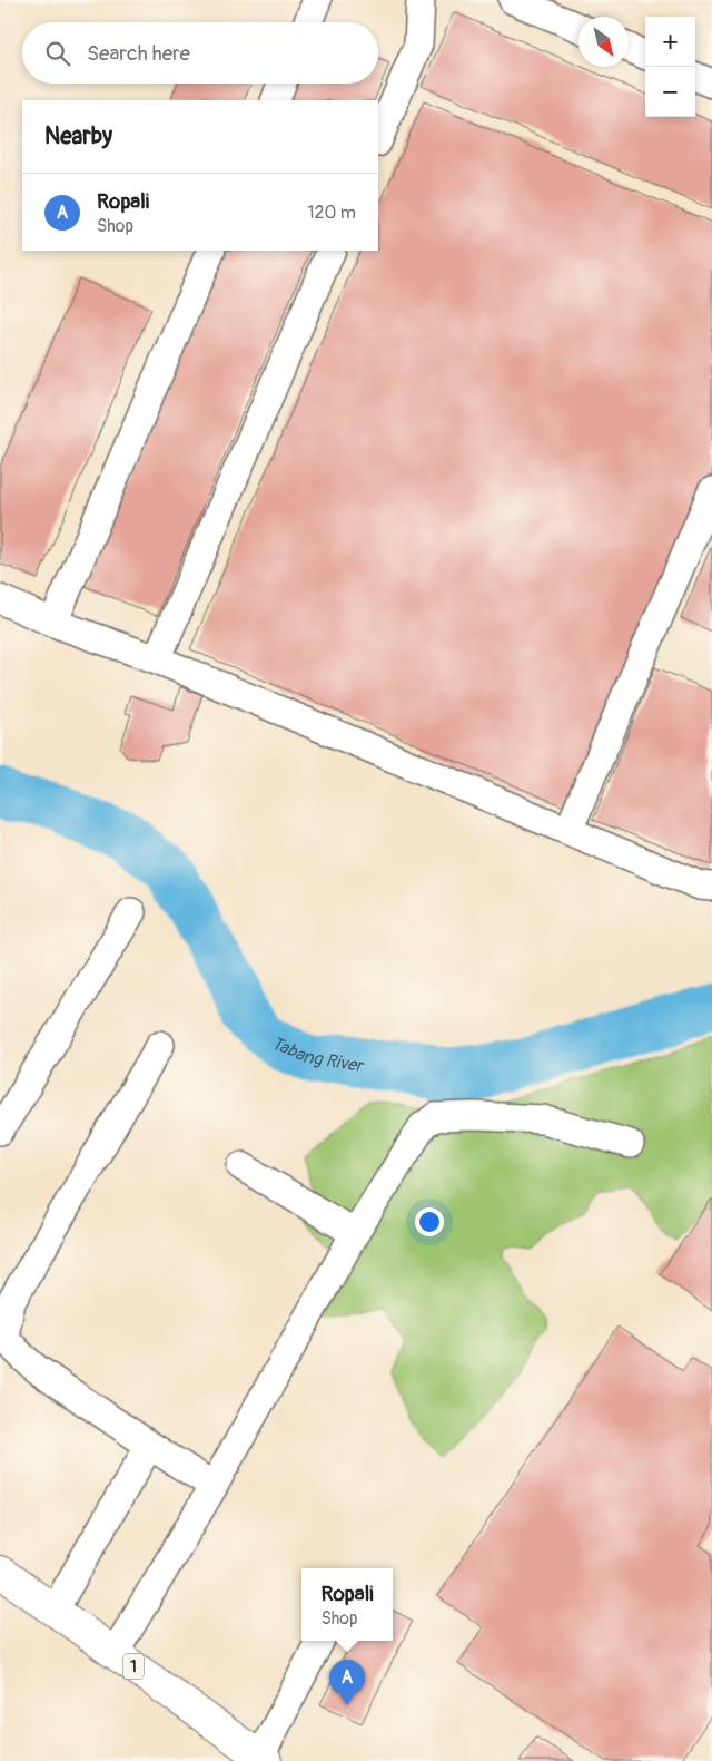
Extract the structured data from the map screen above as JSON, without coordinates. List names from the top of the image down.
{
  "streets": {
    "highway": ["1"]
  },
  "water": ["Tabang River"],
  "north": "bottom right",
  "page": {
    "map_buttons": ["+", "−"],
    "search": "Search here",
    "heading": "Nearby",
    "list": [
      {
        "mark": "A",
        "name": "Ropali",
        "note": "Shop",
        "value": "120 m"
      }
    ],
    "popup": ["Ropali", "Shop"],
    "pins": "A"
  }
}
